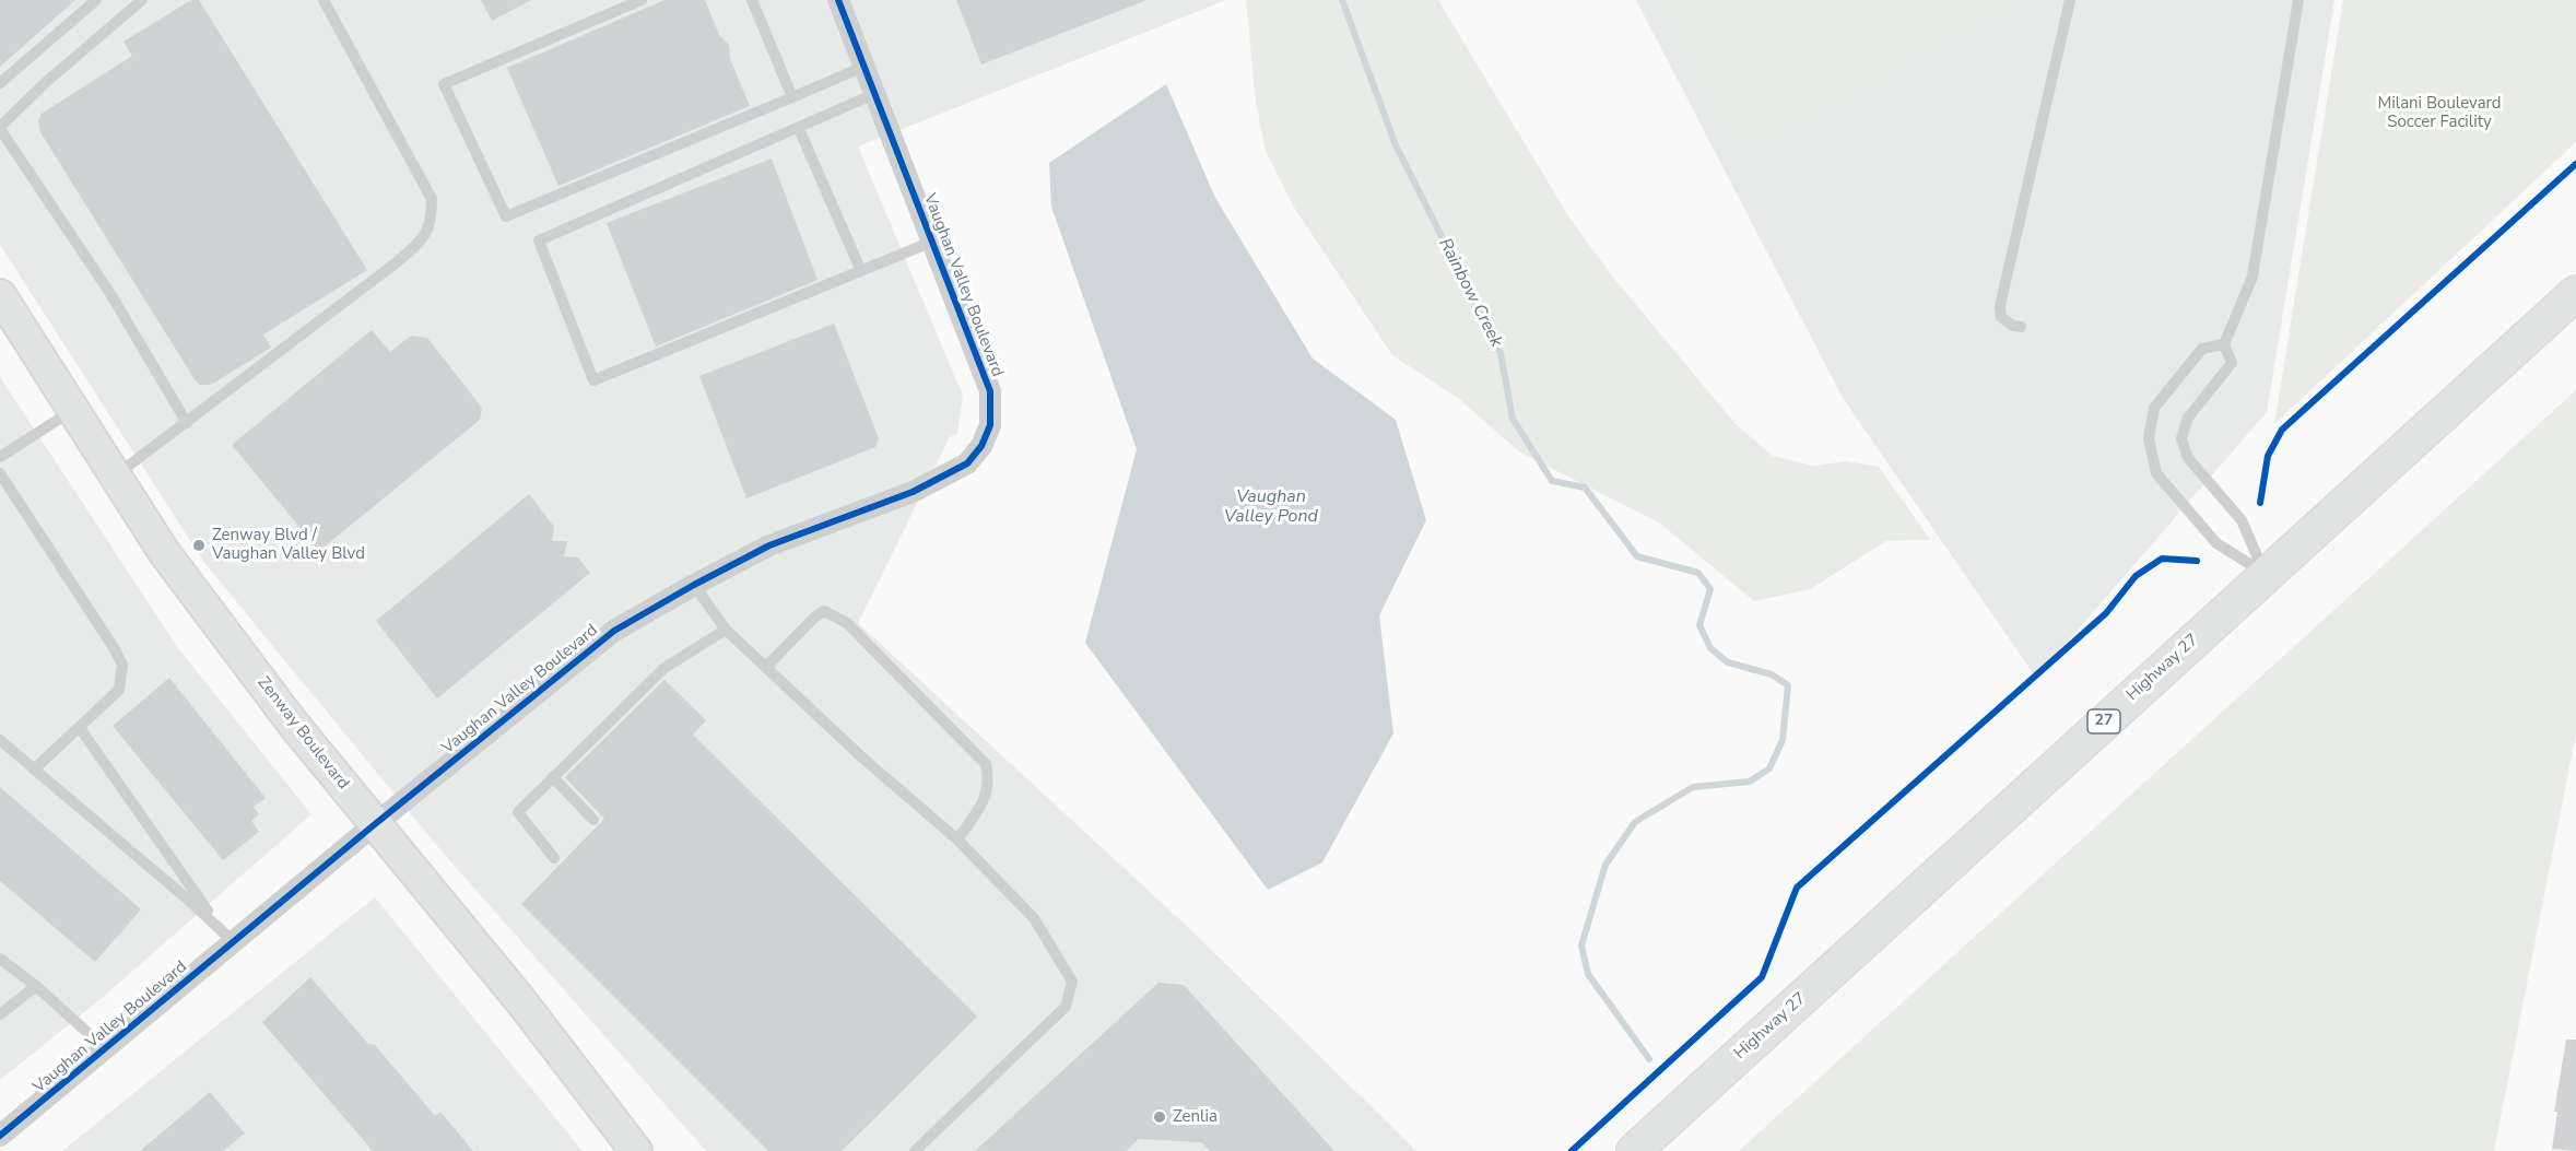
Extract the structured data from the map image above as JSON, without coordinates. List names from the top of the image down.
{
  "streets": {
    "main road": ["Highway 27", "27"],
    "street": ["Vaughan Valley Boulevard", "Zenway Boulevard"]
  },
  "crossings": [
    ["Vaughan Valley Boulevard", "Zenway Boulevard"]
  ],
  "water": ["Rainbow Creek", "Vaughan Valley Pond"],
  "parks": ["Milani Boulevard Soccer Facility"],
  "places": ["Zenway Blvd / Vaughan Valley Blvd", "Zenlia"]
}
